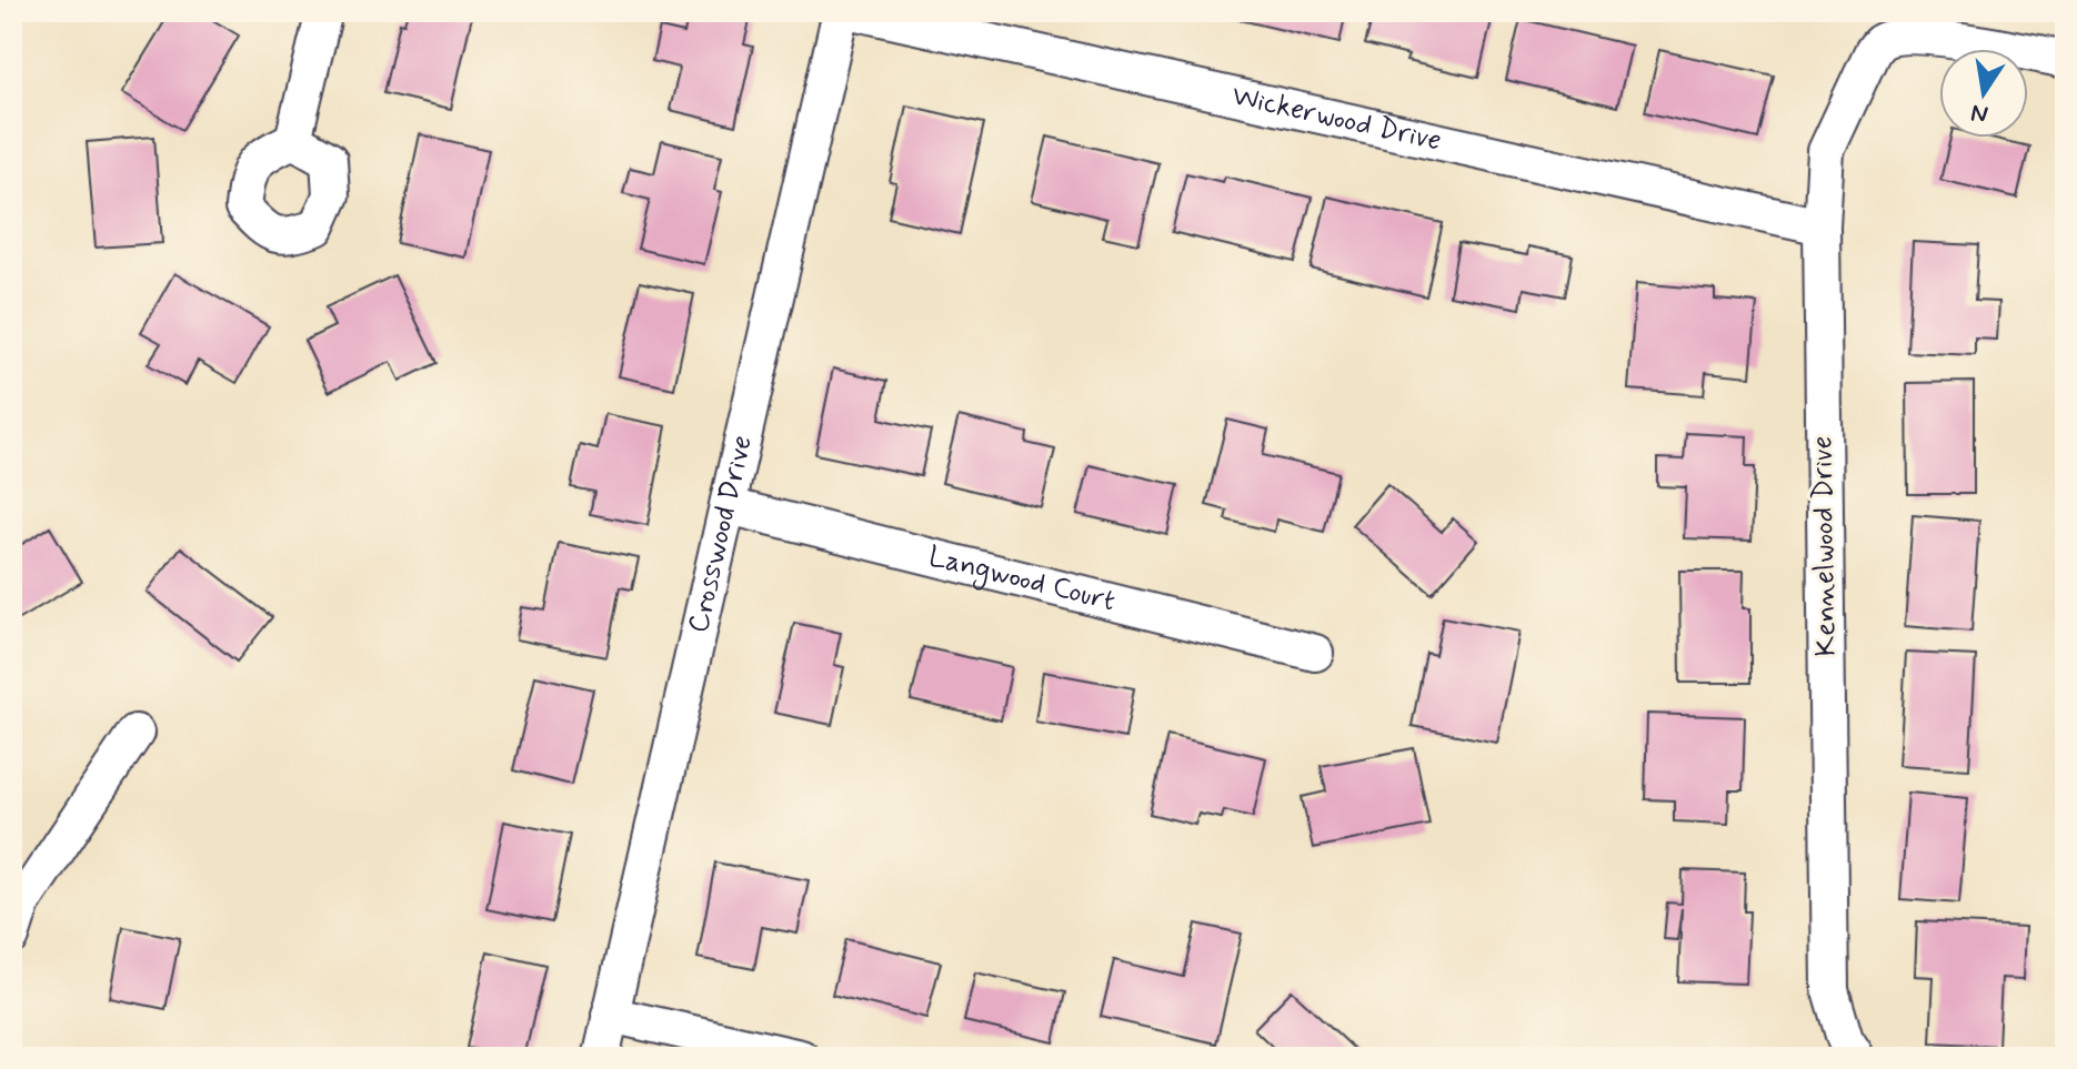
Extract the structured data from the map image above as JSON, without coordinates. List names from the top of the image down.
{
  "streets": {
    "street": [
      "Wickerwood Drive",
      "Crosswood Drive",
      "Kennelwood Drive",
      "Langwood Court"
    ]
  },
  "crossings": [
    ["Wickerwood Drive", "Kennelwood Drive"],
    ["Crosswood Drive", "Langwood Court"]
  ],
  "north": "bottom"
}
